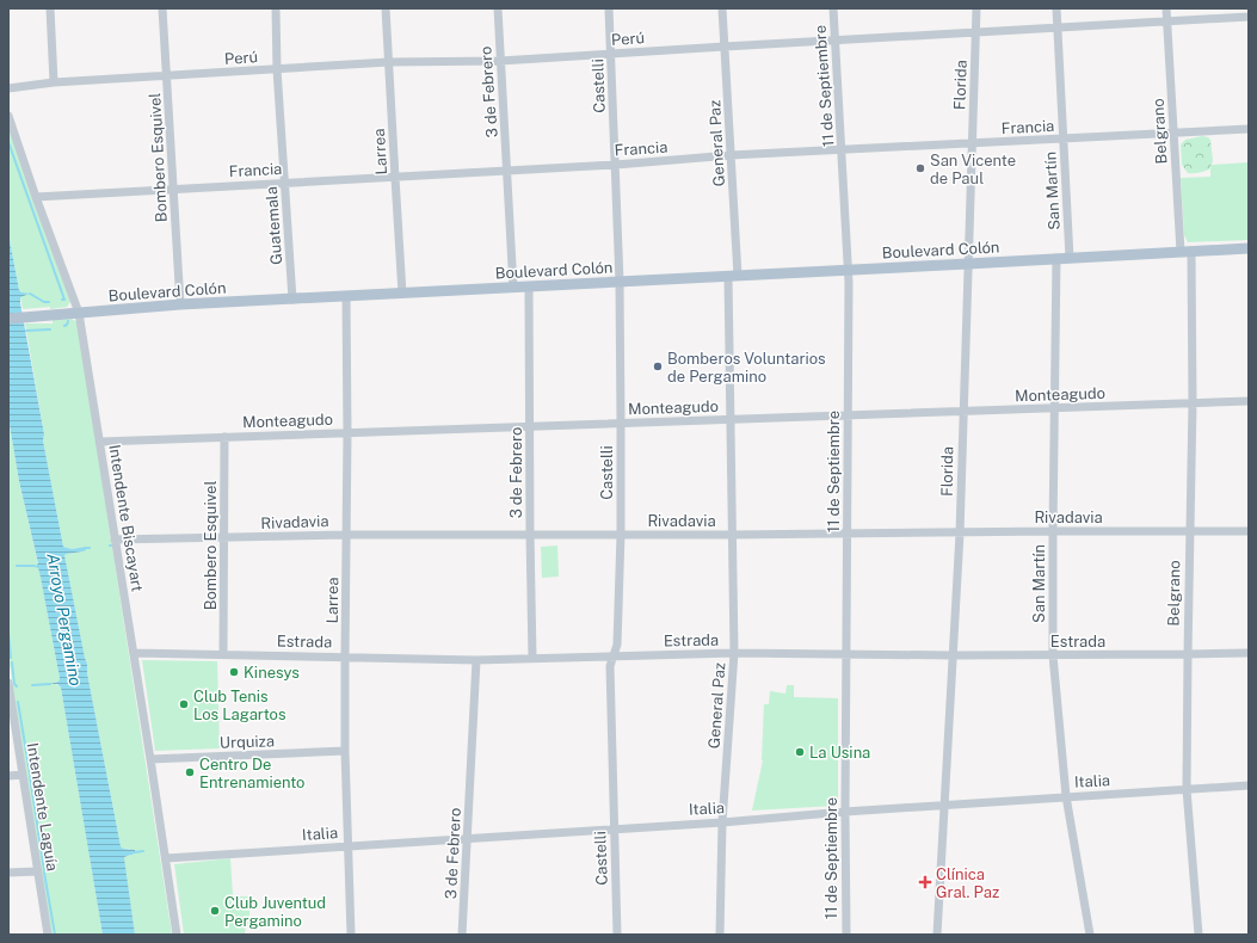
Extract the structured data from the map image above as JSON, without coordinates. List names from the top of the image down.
{
  "streets": {
    "main road": ["Boulevard Colón"],
    "street": [
      "Perú",
      "Florida",
      "Castelli",
      "11 de Septiembre",
      "3 de Febrero",
      "Francia",
      "Belgrano",
      "General Paz",
      "Larrea",
      "Bombero Esquivel",
      "San Martín",
      "Guatemala",
      "Monteagudo",
      "Rivadavia",
      "Intendente Biscayart",
      "Estrada",
      "Urquiza",
      "Italia",
      "Intendente Laguía"
    ]
  },
  "crossings": [
    ["Perú", "Florida"],
    ["Perú", "Castelli"],
    ["Perú", "11 de Septiembre"],
    ["Perú", "3 de Febrero"],
    ["Perú", "Belgrano"],
    ["Perú", "General Paz"],
    ["Perú", "Larrea"],
    ["Perú", "Bombero Esquivel"],
    ["Perú", "San Martín"],
    ["Perú", "Guatemala"],
    ["Florida", "Francia"],
    ["Florida", "Boulevard Colón"],
    ["Florida", "Monteagudo"],
    ["Florida", "Rivadavia"],
    ["Florida", "Estrada"],
    ["Florida", "Italia"],
    ["Castelli", "Francia"],
    ["Castelli", "Boulevard Colón"],
    ["Castelli", "Monteagudo"],
    ["Castelli", "Rivadavia"],
    ["Castelli", "Estrada"],
    ["Castelli", "Italia"],
    ["11 de Septiembre", "Francia"],
    ["11 de Septiembre", "Boulevard Colón"],
    ["11 de Septiembre", "Monteagudo"],
    ["11 de Septiembre", "Rivadavia"],
    ["11 de Septiembre", "Estrada"],
    ["11 de Septiembre", "Italia"],
    ["3 de Febrero", "Francia"],
    ["3 de Febrero", "Boulevard Colón"],
    ["3 de Febrero", "Monteagudo"],
    ["3 de Febrero", "Rivadavia"],
    ["3 de Febrero", "Estrada"],
    ["3 de Febrero", "Italia"],
    ["Francia", "Belgrano"],
    ["Francia", "General Paz"],
    ["Francia", "Larrea"],
    ["Francia", "Bombero Esquivel"],
    ["Francia", "San Martín"],
    ["Francia", "Guatemala"],
    ["Francia", "Intendente Biscayart"],
    ["Belgrano", "Boulevard Colón"],
    ["Belgrano", "Monteagudo"],
    ["Belgrano", "Rivadavia"],
    ["Belgrano", "Estrada"],
    ["Belgrano", "Italia"],
    ["General Paz", "Boulevard Colón"],
    ["General Paz", "Monteagudo"],
    ["General Paz", "Rivadavia"],
    ["General Paz", "Estrada"],
    ["General Paz", "Italia"],
    ["Larrea", "Boulevard Colón"],
    ["Larrea", "Monteagudo"],
    ["Larrea", "Rivadavia"],
    ["Larrea", "Estrada"],
    ["Larrea", "Urquiza"],
    ["Larrea", "Italia"],
    ["Bombero Esquivel", "Boulevard Colón"],
    ["Bombero Esquivel", "Monteagudo"],
    ["Bombero Esquivel", "Rivadavia"],
    ["Bombero Esquivel", "Estrada"],
    ["San Martín", "Boulevard Colón"],
    ["San Martín", "Monteagudo"],
    ["San Martín", "Rivadavia"],
    ["San Martín", "Estrada"],
    ["San Martín", "Italia"],
    ["Guatemala", "Boulevard Colón"],
    ["Boulevard Colón", "Intendente Biscayart"],
    ["Monteagudo", "Intendente Biscayart"],
    ["Rivadavia", "Intendente Biscayart"],
    ["Intendente Biscayart", "Estrada"],
    ["Intendente Biscayart", "Urquiza"],
    ["Intendente Biscayart", "Italia"]
  ],
  "water": ["Arroyo Pergamino"],
  "places": {
    "other": [
      "San Vicente de Paul",
      "Bomberos Voluntarios de Pergamino",
      "Kinesys",
      "Club Tenis Los Lagartos",
      "La Usina",
      "Centro De Entrenamiento",
      "Club Juventud Pergamino"
    ],
    "health": ["Clínica Gral. Paz"]
  }
}
